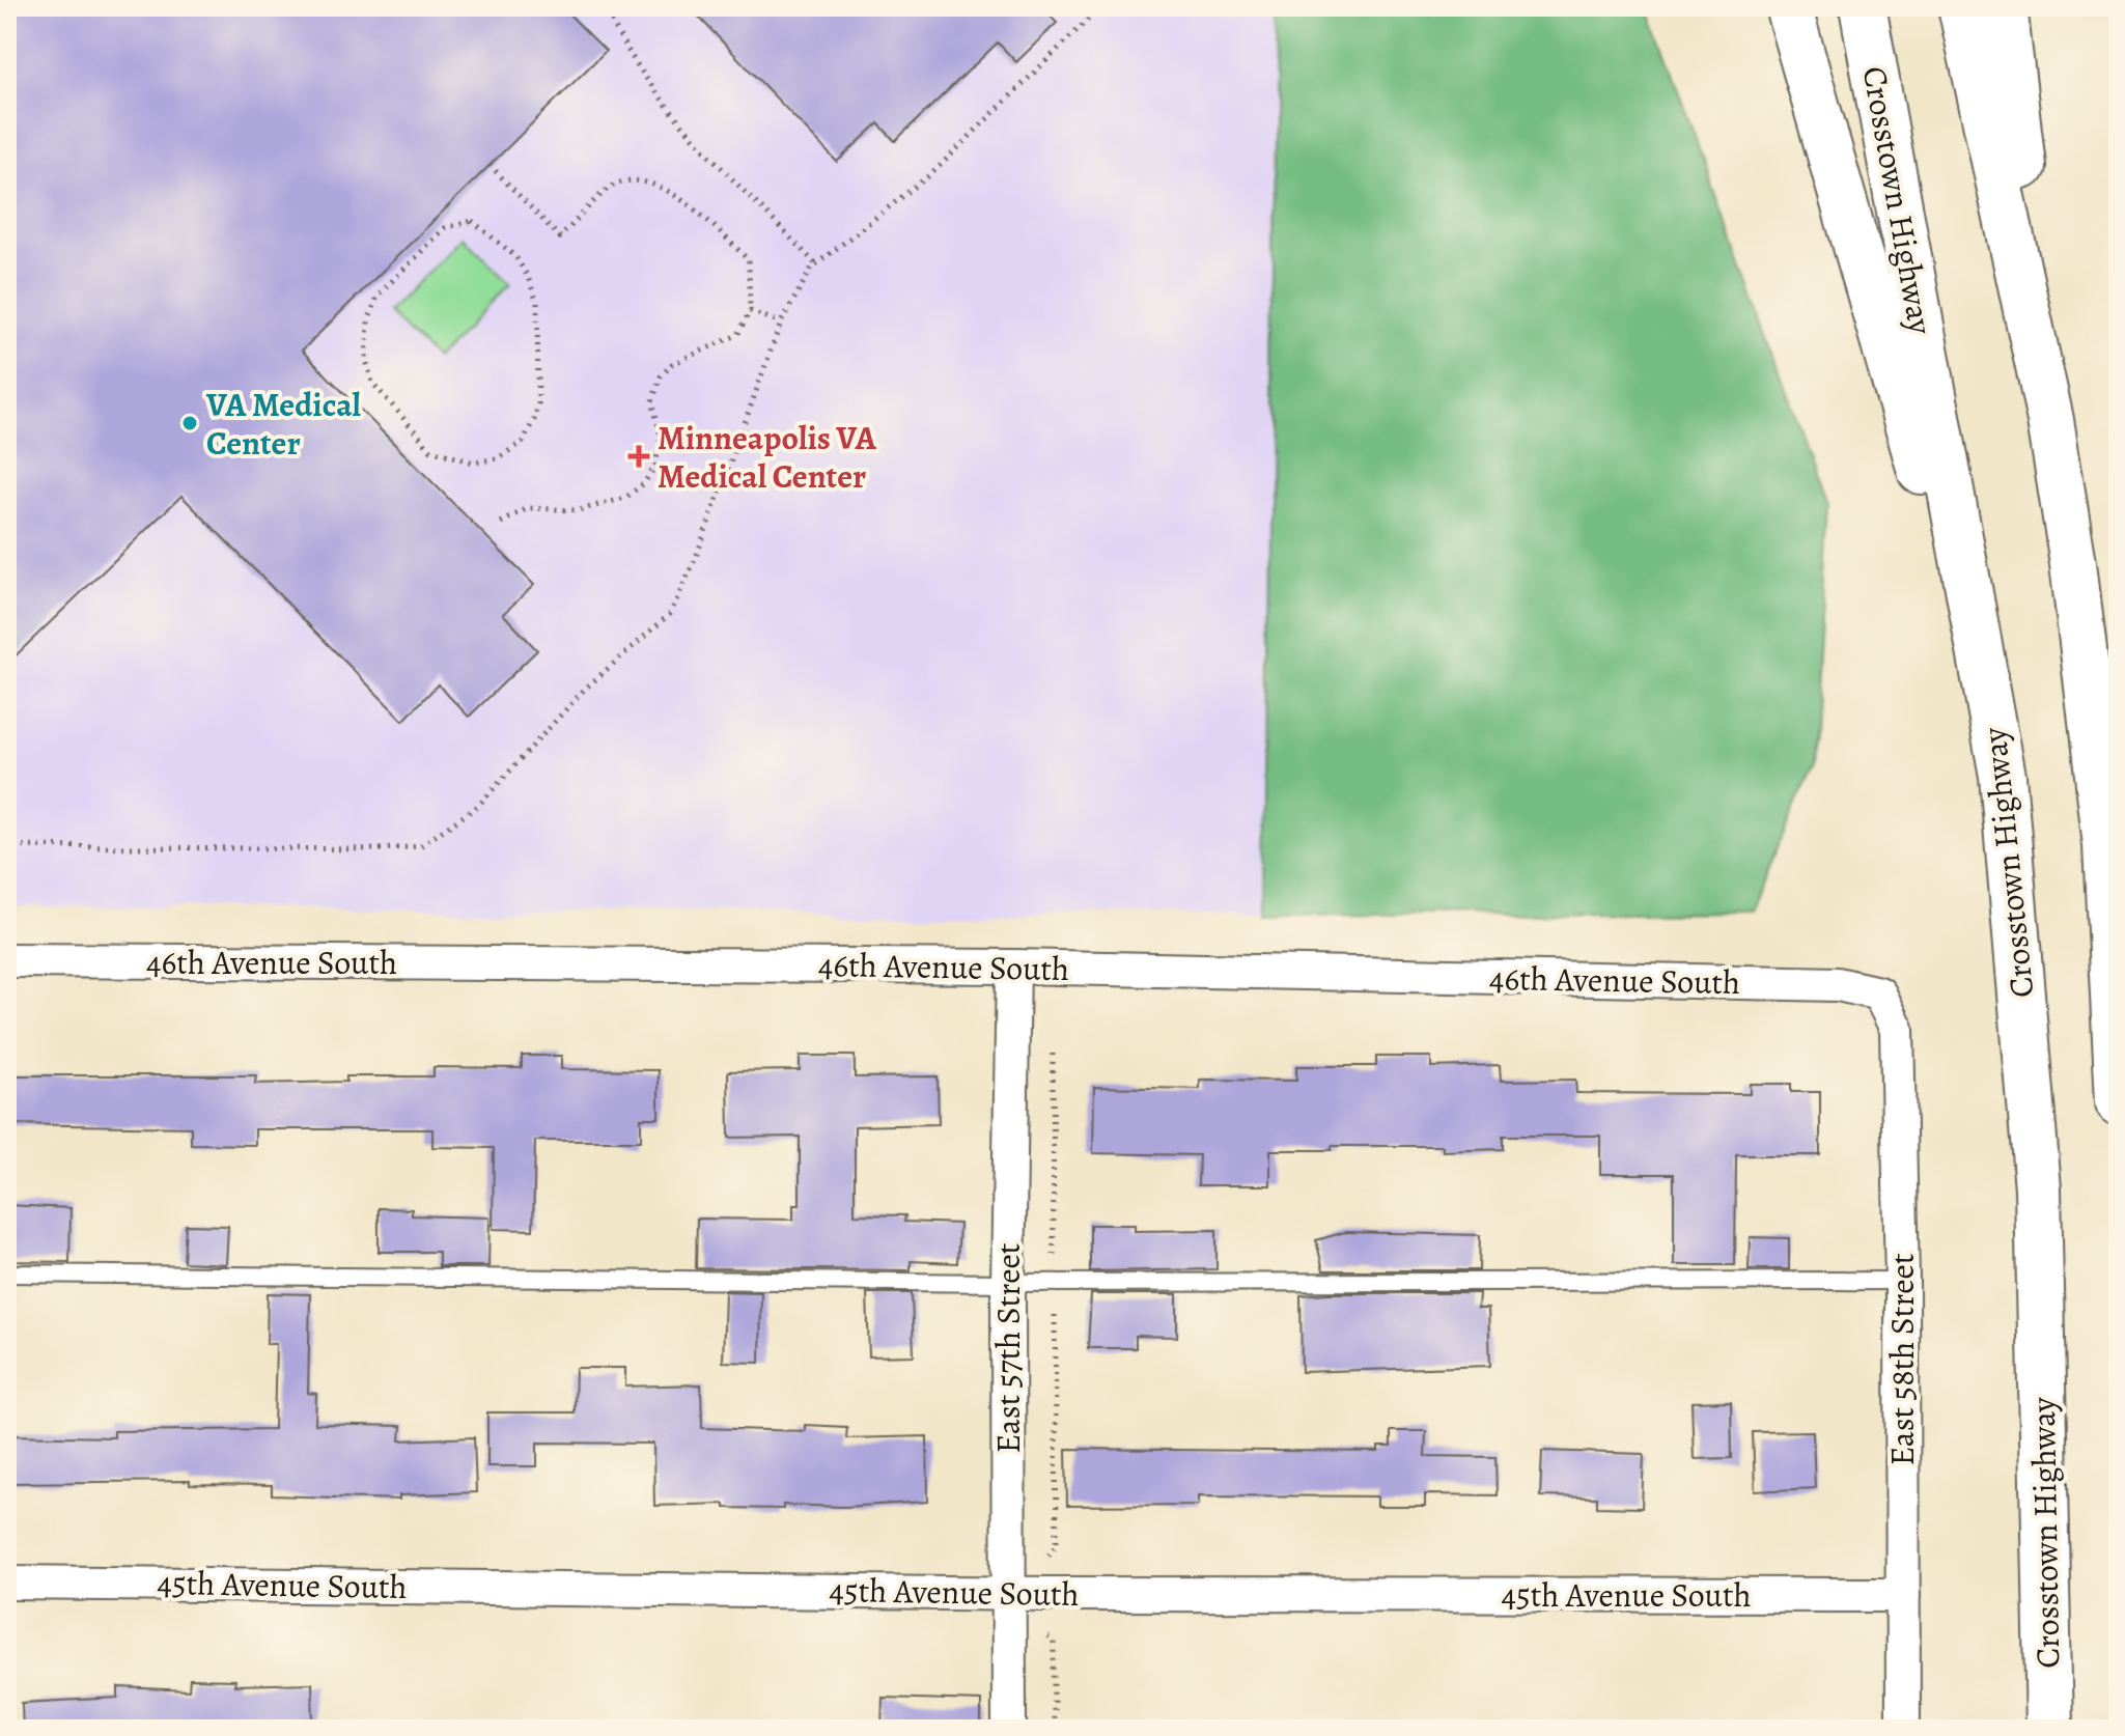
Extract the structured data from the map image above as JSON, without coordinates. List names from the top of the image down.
{
  "streets": {
    "highway": ["Crosstown Highway"],
    "street": [
      "46th Avenue South",
      "East 57th Street",
      "East 58th Street",
      "45th Avenue South"
    ]
  },
  "crossings": [
    ["46th Avenue South", "East 57th Street"],
    ["46th Avenue South", "East 58th Street"],
    ["East 57th Street", "45th Avenue South"],
    ["East 58th Street", "45th Avenue South"]
  ],
  "places": {
    "other": ["VA Medical Center"],
    "health": ["Minneapolis VA Medical Center"]
  }
}
